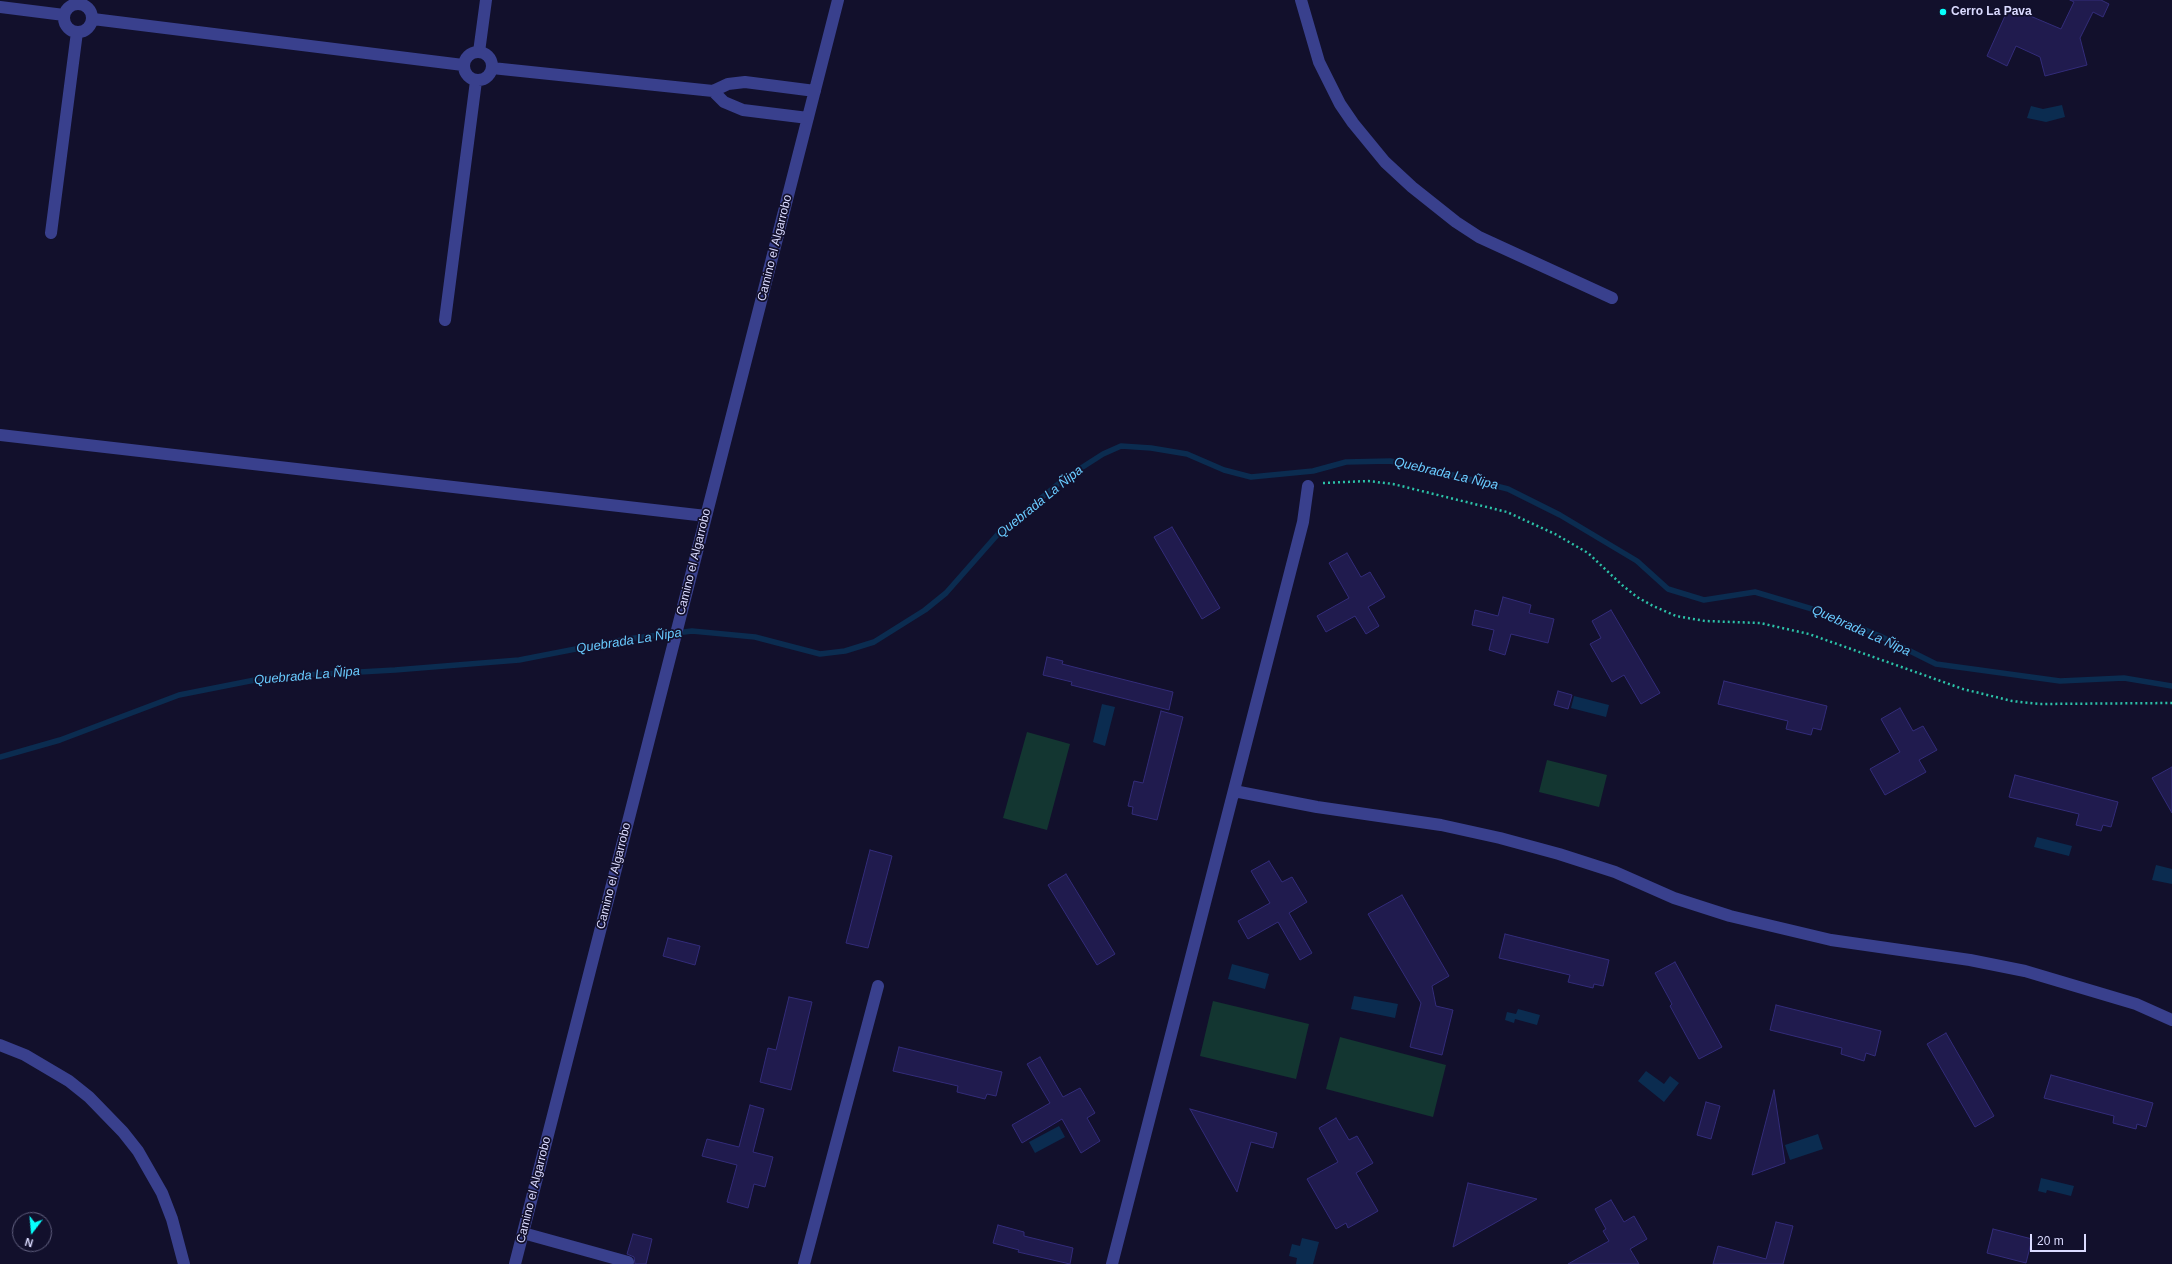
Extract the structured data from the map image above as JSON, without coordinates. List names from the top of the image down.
{
  "streets": {
    "street": ["Camino el Algarrobo"]
  },
  "water": ["Quebrada La Ñipa"],
  "places": ["Cerro La Pava"],
  "scale_bar": "20 m",
  "north": "bottom"
}
